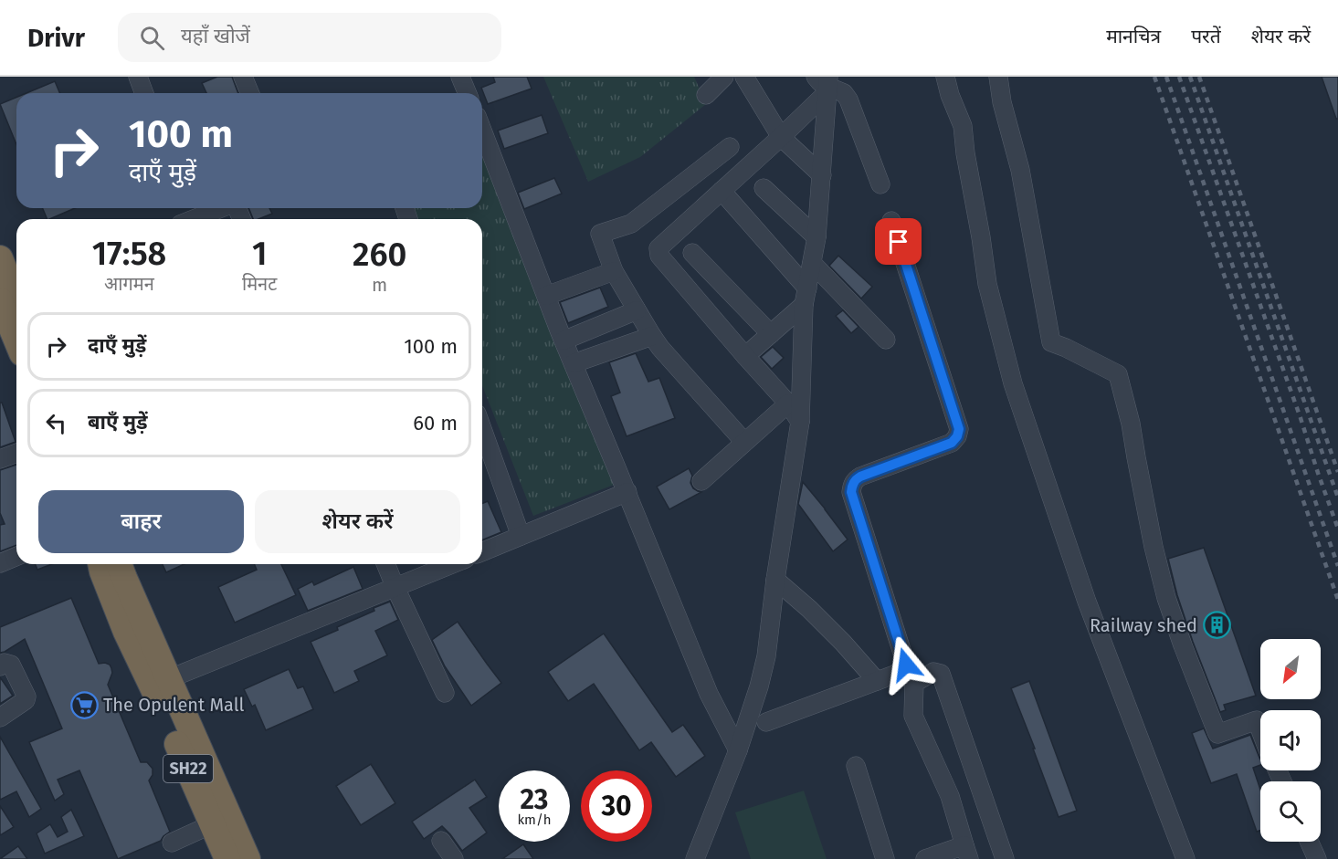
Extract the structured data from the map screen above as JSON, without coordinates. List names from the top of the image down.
{
  "streets": {
    "highway": ["SH22"]
  },
  "places": {
    "building": ["Railway shed"],
    "supermarket": ["The Opulent Mall"]
  },
  "north": "bottom left",
  "page": {
    "header": "Drivr",
    "search": "यहाँ खोजें",
    "nav": ["मानचित्र", "परतें", "शेयर करें"],
    "turn": ["100 m", "दाएँ मुड़ें"],
    "eta": [
      "17:58",
      "आगमन",
      "1",
      "मिनट",
      "260",
      "m"
    ],
    "list": [
      {
        "name": "दाएँ मुड़ें",
        "value": "100 m"
      },
      {
        "name": "बाएँ मुड़ें",
        "value": "60 m"
      }
    ],
    "buttons": ["बाहर", "शेयर करें"],
    "speed": "23 km/h",
    "limit": "30"
  }
}
